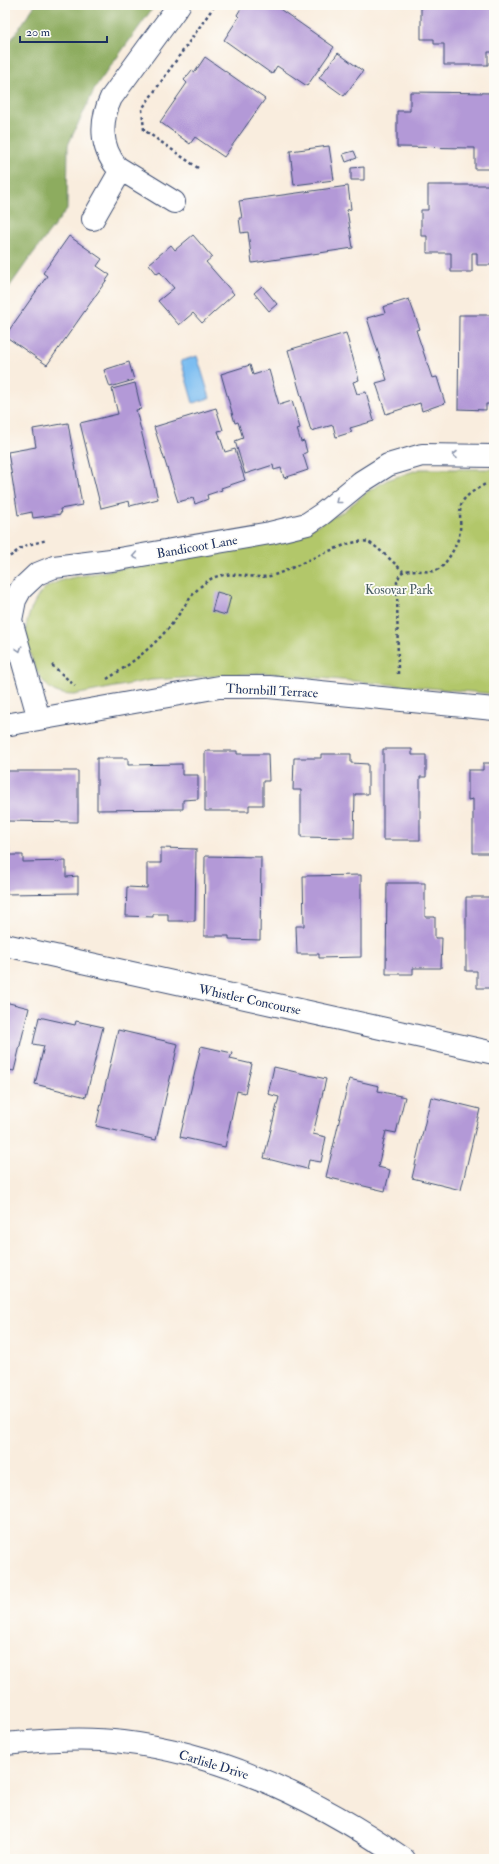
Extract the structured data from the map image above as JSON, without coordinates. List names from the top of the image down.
{
  "streets": {
    "street": [
      "Bandicoot Lane",
      "Thornbill Terrace",
      "Whistler Concourse",
      "Carlisle Drive"
    ]
  },
  "crossings": [
    ["Bandicoot Lane", "Thornbill Terrace"]
  ],
  "one_way": ["Bandicoot Lane"],
  "parks": ["Kosovar Park"],
  "scale_bar": "20 m"
}
